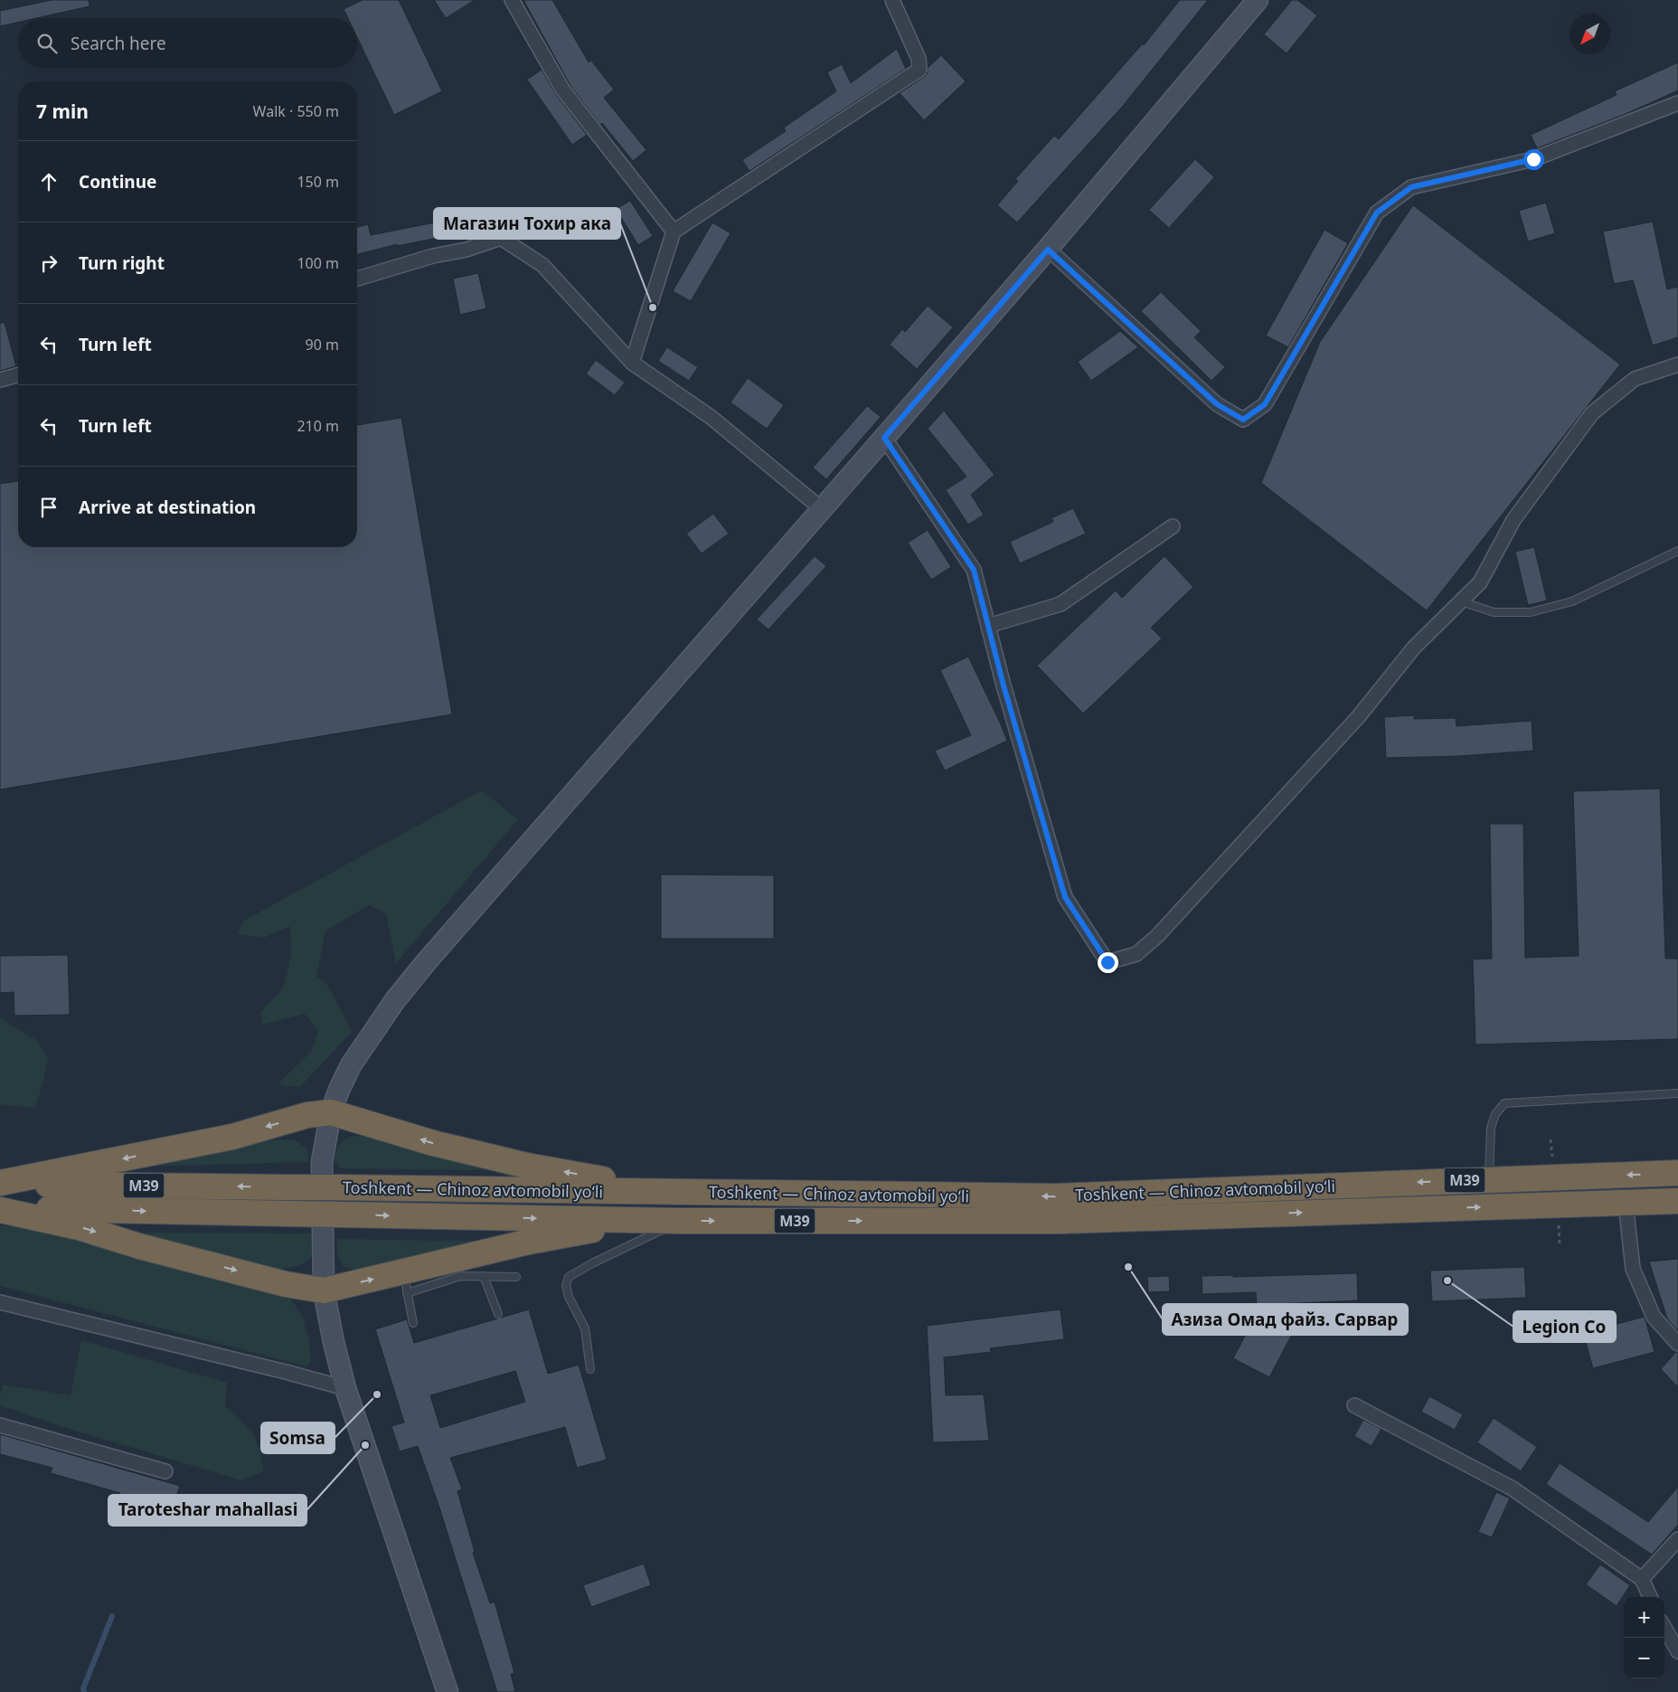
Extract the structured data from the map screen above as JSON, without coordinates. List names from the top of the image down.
{
  "streets": {
    "highway": ["M39", "Toshkent — Chinoz avtomobil yoʻli"]
  },
  "places": [
    "Магазин Тохир ака",
    "Азиза Омад файз. Сарвар",
    "Legion Co",
    "Somsa",
    "Taroteshar mahallasi"
  ],
  "north": "bottom left",
  "page": {
    "search": "Search here",
    "heading": ["7 min", "Walk · 550 m"],
    "list": [
      ["Continue", "150 m"],
      ["Turn right", "100 m"],
      ["Turn left", "90 m"],
      ["Turn left", "210 m"],
      "Arrive at destination"
    ],
    "map_buttons": ["+", "−"]
  }
}
